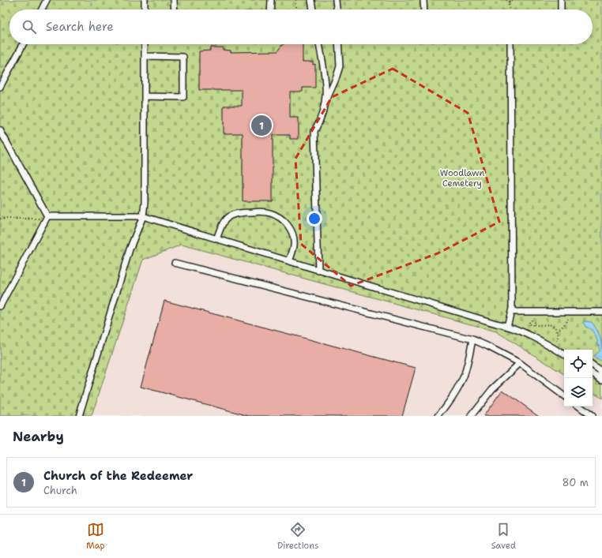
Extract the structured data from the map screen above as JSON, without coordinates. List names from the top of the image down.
{
  "parks": ["Woodlawn Cemetery"],
  "page": {
    "search": "Search here",
    "pins": "1",
    "heading": "Nearby",
    "list": [
      {
        "mark": "1",
        "name": "Church of the Redeemer",
        "note": "Church",
        "value": "80 m"
      }
    ],
    "nav": ["Map", "Directions", "Saved"]
  }
}
